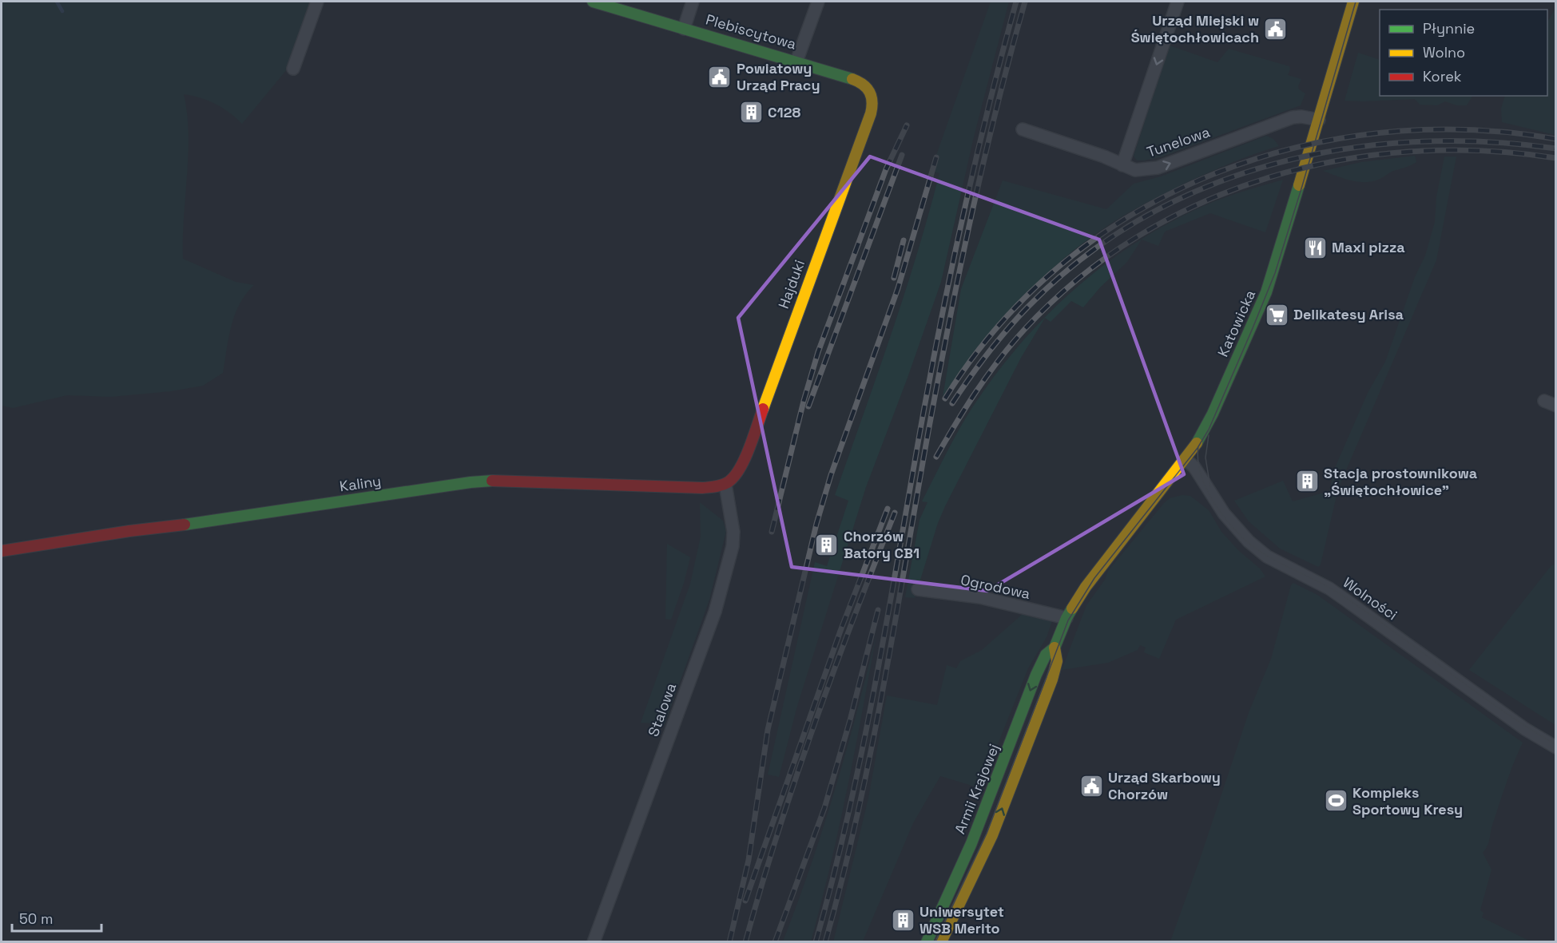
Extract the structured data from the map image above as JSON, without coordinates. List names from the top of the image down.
{
  "streets": {
    "street": [
      "Plebiscytowa",
      "Tunelowa",
      "Hajduki",
      "Katowicka",
      "Kaliny",
      "Ogrodowa",
      "Wolności",
      "Stalowa",
      "Armii Krajowej"
    ]
  },
  "crossings": [
    ["Plebiscytowa", "Hajduki"],
    ["Tunelowa", "Katowicka"],
    ["Hajduki", "Kaliny"],
    ["Hajduki", "Stalowa"],
    ["Katowicka", "Ogrodowa"],
    ["Katowicka", "Wolności"],
    ["Katowicka", "Armii Krajowej"],
    ["Kaliny", "Stalowa"],
    ["Ogrodowa", "Armii Krajowej"]
  ],
  "one_way": ["Tunelowa"],
  "places": {
    "public building": ["Urząd Miejski w Świętochłowicach", "Powiatowy Urząd Pracy", "Urząd Skarbowy Chorzów"],
    "building": [
      "C128",
      "Stacja prostownikowa „Świętochłowice”",
      "Chorzów Batory CB1",
      "Uniwersytet WSB Merito"
    ],
    "restaurant": ["Maxi pizza"],
    "supermarket": ["Delikatesy Arisa"],
    "sports": ["Kompleks Sportowy Kresy"]
  },
  "legend": ["Płynnie", "Wolno", "Korek"],
  "scale_bar": "50 m"
}
